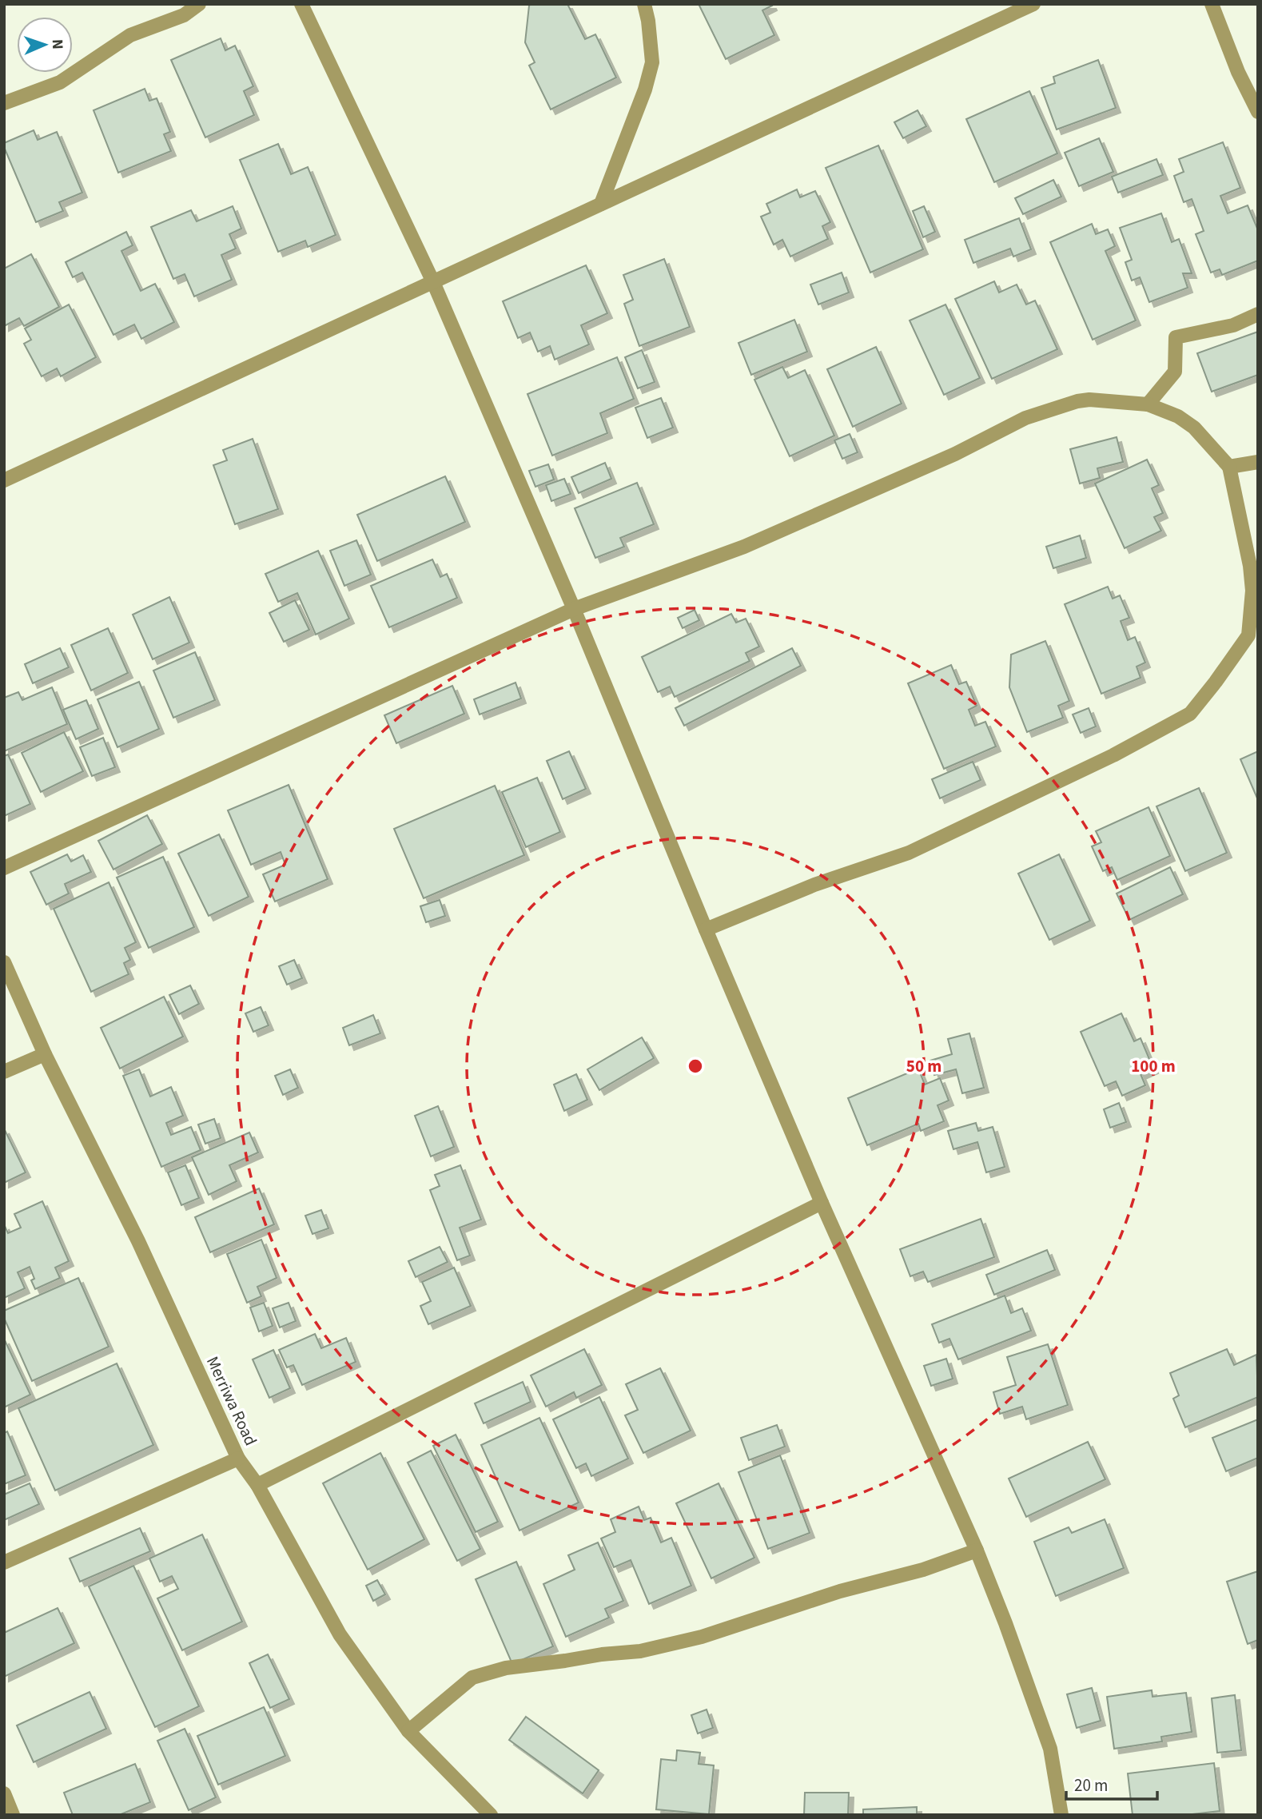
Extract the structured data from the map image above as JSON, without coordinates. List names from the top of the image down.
{
  "streets": {
    "street": ["Merriwa Road"]
  },
  "scale_bar": "20 m",
  "north": "right",
  "rings": ["50 m", "100 m"]
}
